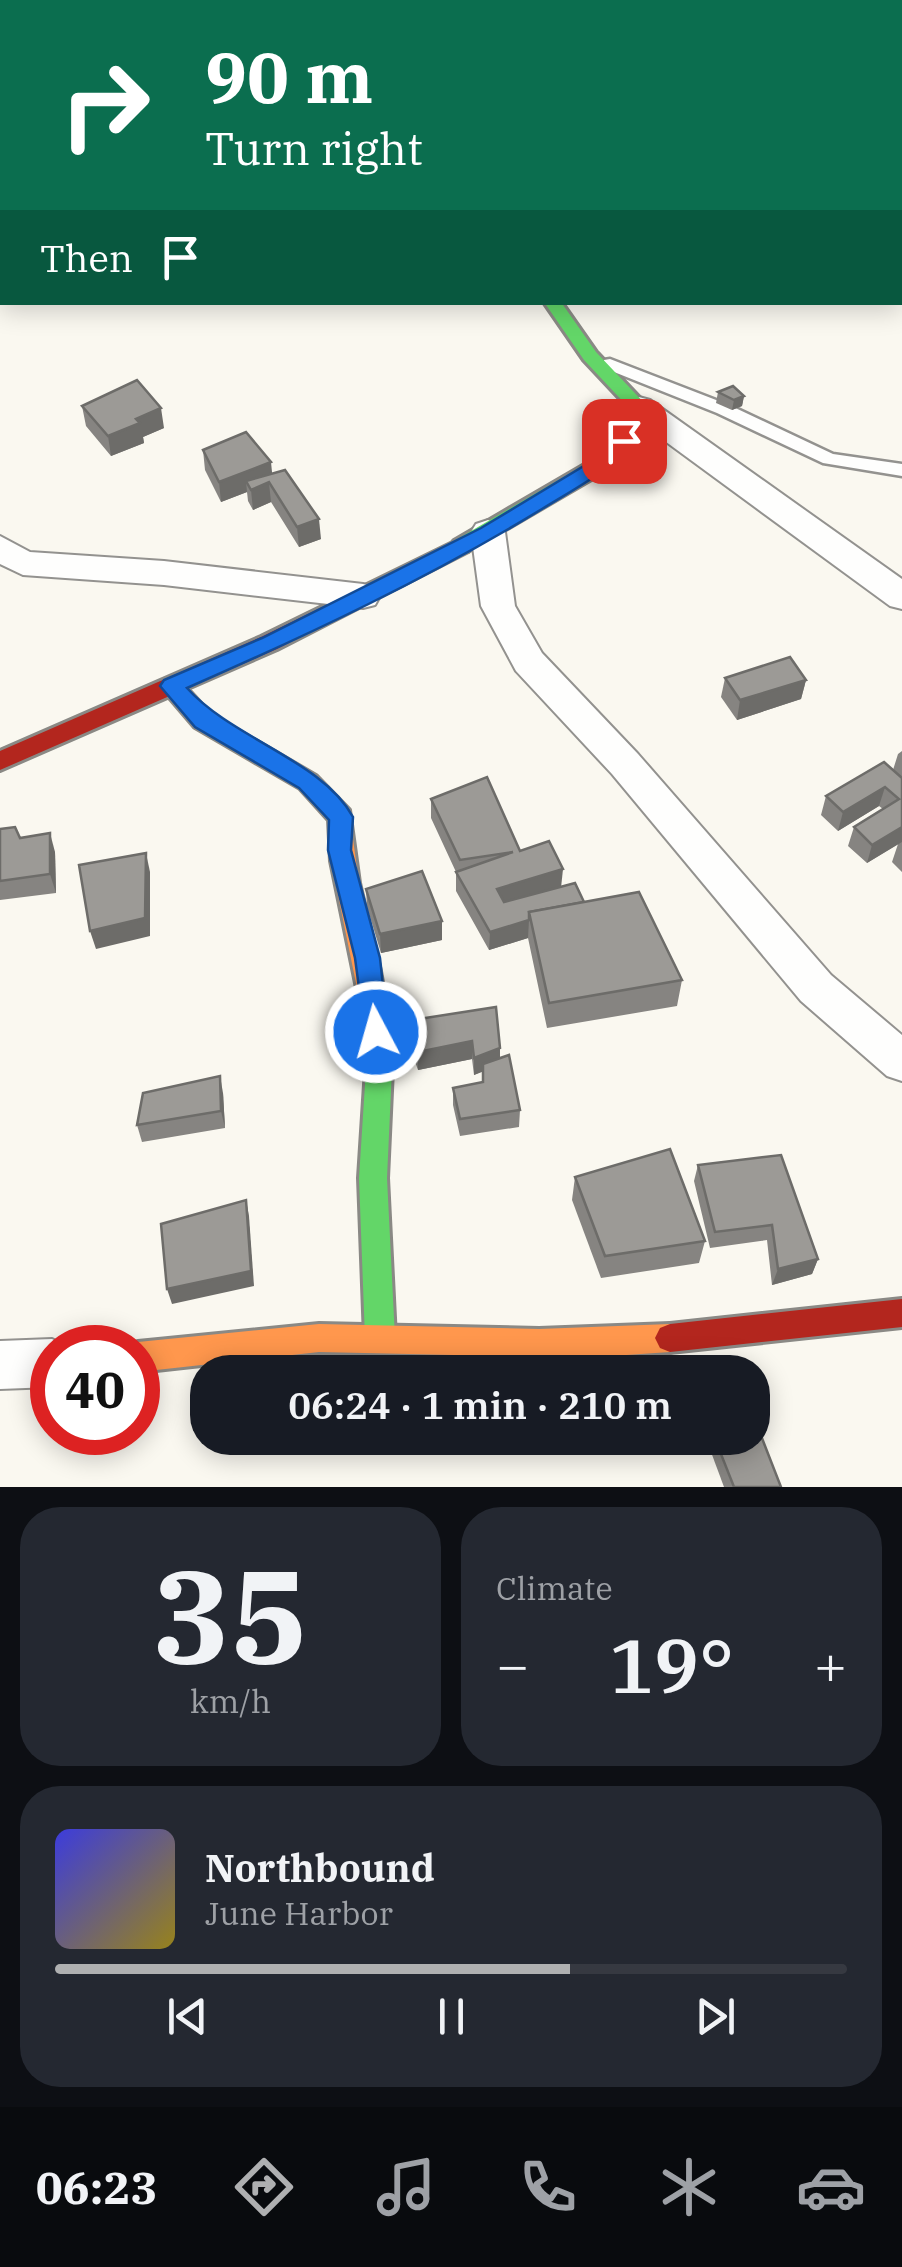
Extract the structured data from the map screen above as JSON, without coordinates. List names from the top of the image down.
{
  "page": {
    "turn": ["90 m", "Turn right"],
    "then": "Then",
    "limit": "40",
    "trip": "06:24 · 1 min · 210 m",
    "tile": [
      ["35", "km/h"],
      "Climate"
    ],
    "heat": ["−", "19°", "+"],
    "song": ["Northbound", "June Harbor"],
    "tabs": "06:23"
  }
}
